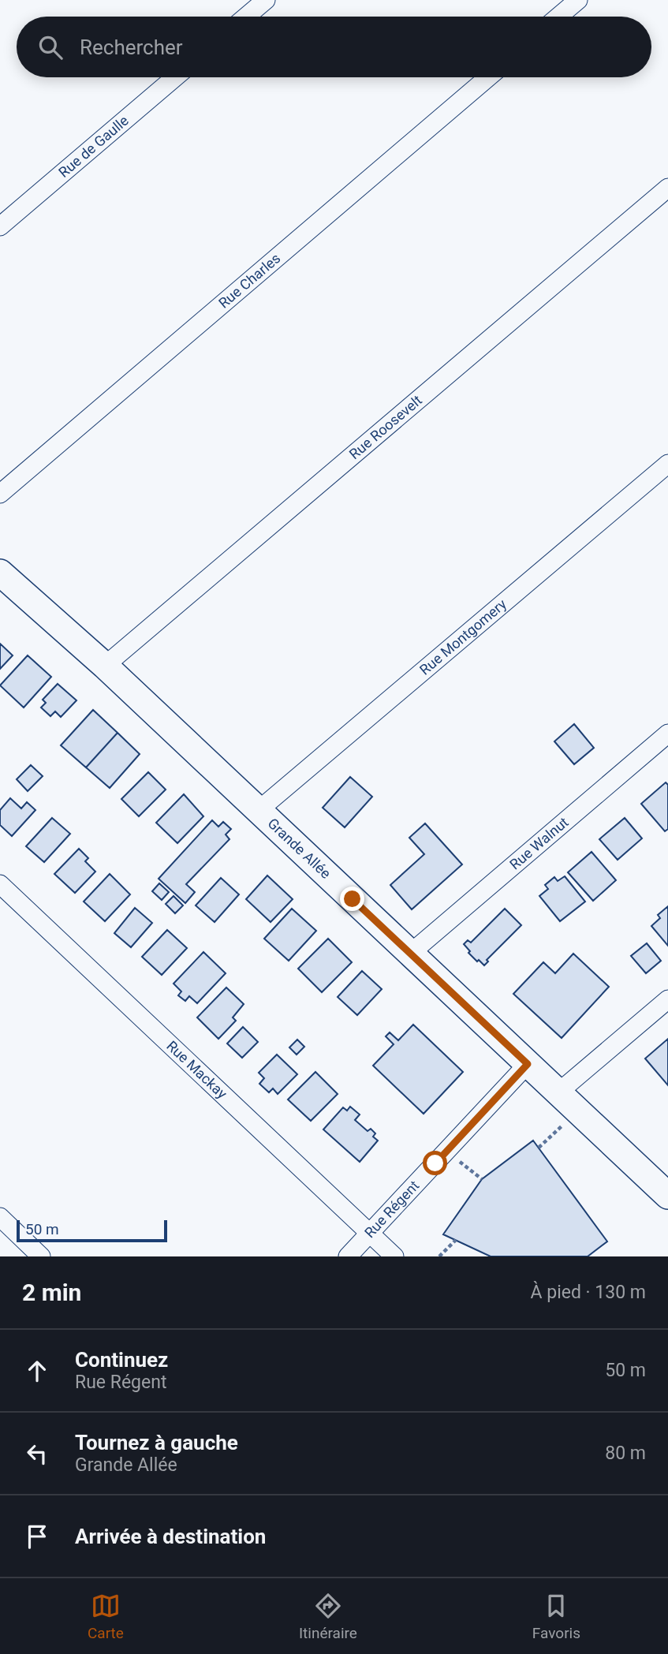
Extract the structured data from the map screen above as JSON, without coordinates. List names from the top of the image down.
{
  "streets": {
    "main road": ["Grande Allée"],
    "street": [
      "Rue de Gaulle",
      "Rue Charles",
      "Rue Roosevelt",
      "Rue Montgomery",
      "Rue Walnut",
      "Rue Mackay",
      "Rue Régent"
    ]
  },
  "crossings": [
    ["Rue Roosevelt", "Grande Allée"],
    ["Rue Montgomery", "Grande Allée"],
    ["Rue Walnut", "Grande Allée"],
    ["Grande Allée", "Rue Régent"],
    ["Rue Mackay", "Rue Régent"]
  ],
  "scale_bar": "50 m",
  "page": {
    "search": "Rechercher",
    "scale": "50 m",
    "heading": ["2 min", "À pied · 130 m"],
    "list": [
      ["Continuez", "Rue Régent", "50 m"],
      ["Tournez à gauche", "Grande Allée", "80 m"],
      "Arrivée à destination"
    ],
    "nav": ["Carte", "Itinéraire", "Favoris"]
  }
}
